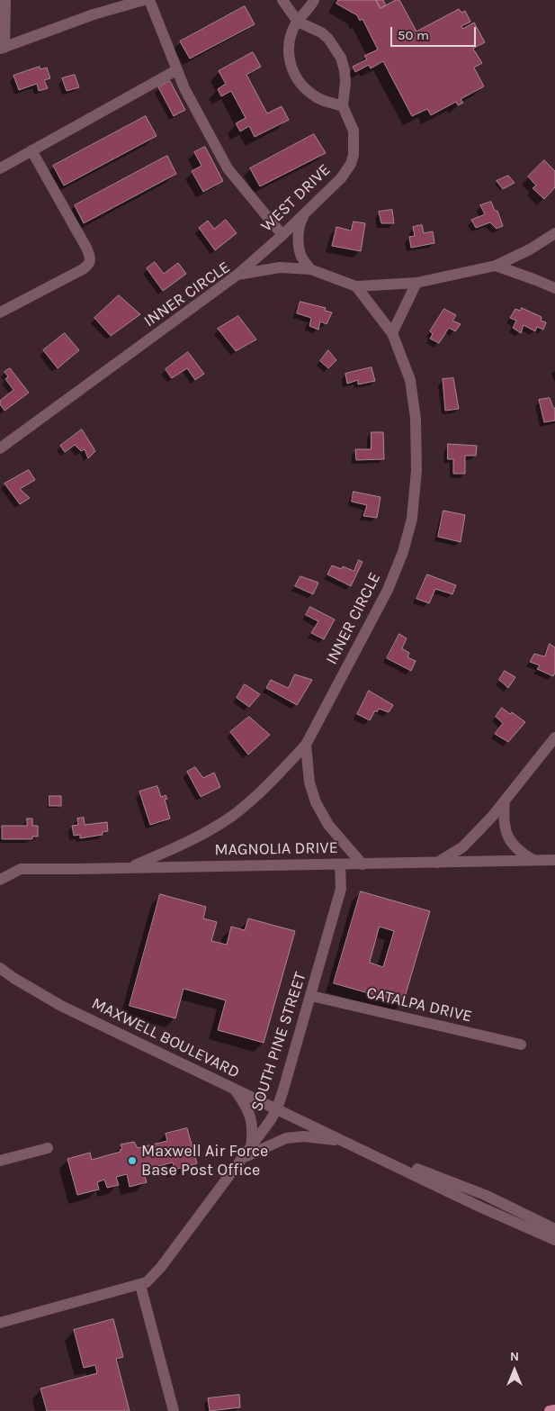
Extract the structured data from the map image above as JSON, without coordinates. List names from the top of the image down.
{
  "streets": {
    "street": [
      "WEST DRIVE",
      "INNER CIRCLE",
      "MAGNOLIA DRIVE",
      "CATALPA DRIVE",
      "MAXWELL BOULEVARD",
      "SOUTH PINE STREET"
    ]
  },
  "crossings": [
    ["WEST DRIVE", "INNER CIRCLE"],
    ["INNER CIRCLE", "MAGNOLIA DRIVE"],
    ["MAGNOLIA DRIVE", "SOUTH PINE STREET"],
    ["CATALPA DRIVE", "SOUTH PINE STREET"],
    ["MAXWELL BOULEVARD", "SOUTH PINE STREET"]
  ],
  "places": ["Maxwell Air Force Base Post Office"],
  "scale_bar": "50 m",
  "north": "top"
}
